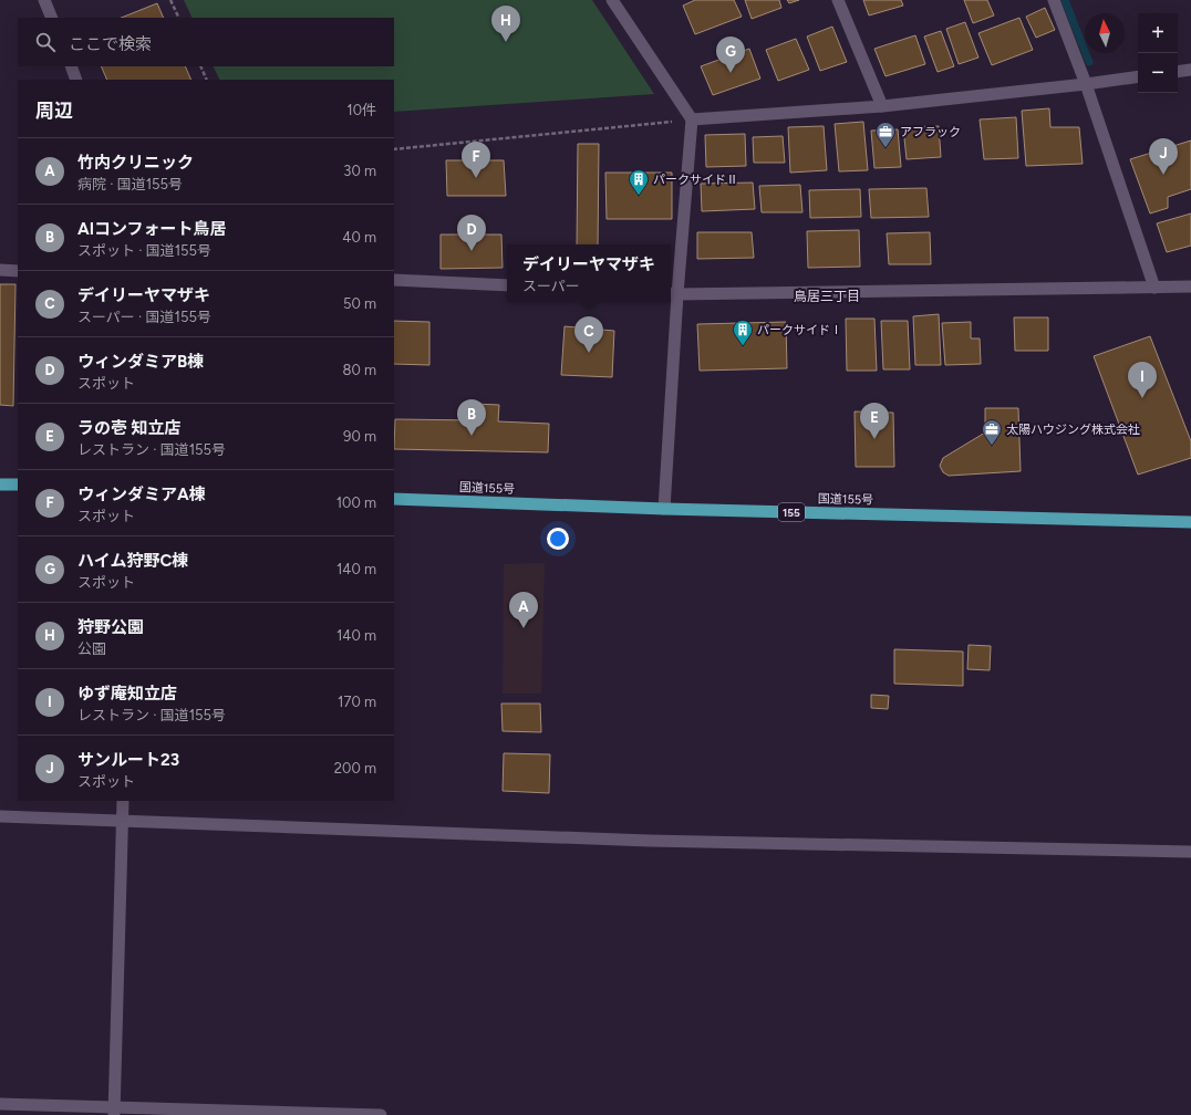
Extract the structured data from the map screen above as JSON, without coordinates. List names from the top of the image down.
{
  "streets": {
    "highway": ["国道155号", "155"]
  },
  "districts": ["鳥居三丁目"],
  "places": {
    "office": ["アフラック", "太陽ハウジング株式会社"],
    "building": ["パークサイドⅡ", "パークサイドⅠ"]
  },
  "north": "top",
  "page": {
    "pins": [
      "H",
      "G",
      "J",
      "F",
      "D",
      "C",
      "I",
      "B",
      "E",
      "A"
    ],
    "map_buttons": ["+", "−"],
    "search": "ここで検索",
    "heading": ["周辺", "10件"],
    "list": [
      {
        "mark": "A",
        "name": "竹内クリニック",
        "note": "病院 · 国道155号",
        "value": "30 m"
      },
      {
        "mark": "B",
        "name": "AIコンフォート鳥居",
        "note": "スポット · 国道155号",
        "value": "40 m"
      },
      {
        "mark": "C",
        "name": "デイリーヤマザキ",
        "note": "スーパー · 国道155号",
        "value": "50 m"
      },
      {
        "mark": "D",
        "name": "ウィンダミアB棟",
        "note": "スポット",
        "value": "80 m"
      },
      {
        "mark": "E",
        "name": "ラの壱 知立店",
        "note": "レストラン · 国道155号",
        "value": "90 m"
      },
      {
        "mark": "F",
        "name": "ウィンダミアA棟",
        "note": "スポット",
        "value": "100 m"
      },
      {
        "mark": "G",
        "name": "ハイム狩野C棟",
        "note": "スポット",
        "value": "140 m"
      },
      {
        "mark": "H",
        "name": "狩野公園",
        "note": "公園",
        "value": "140 m"
      },
      {
        "mark": "I",
        "name": "ゆず庵知立店",
        "note": "レストラン · 国道155号",
        "value": "170 m"
      },
      {
        "mark": "J",
        "name": "サンルート23",
        "note": "スポット",
        "value": "200 m"
      }
    ],
    "popup": ["デイリーヤマザキ", "スーパー"]
  }
}
